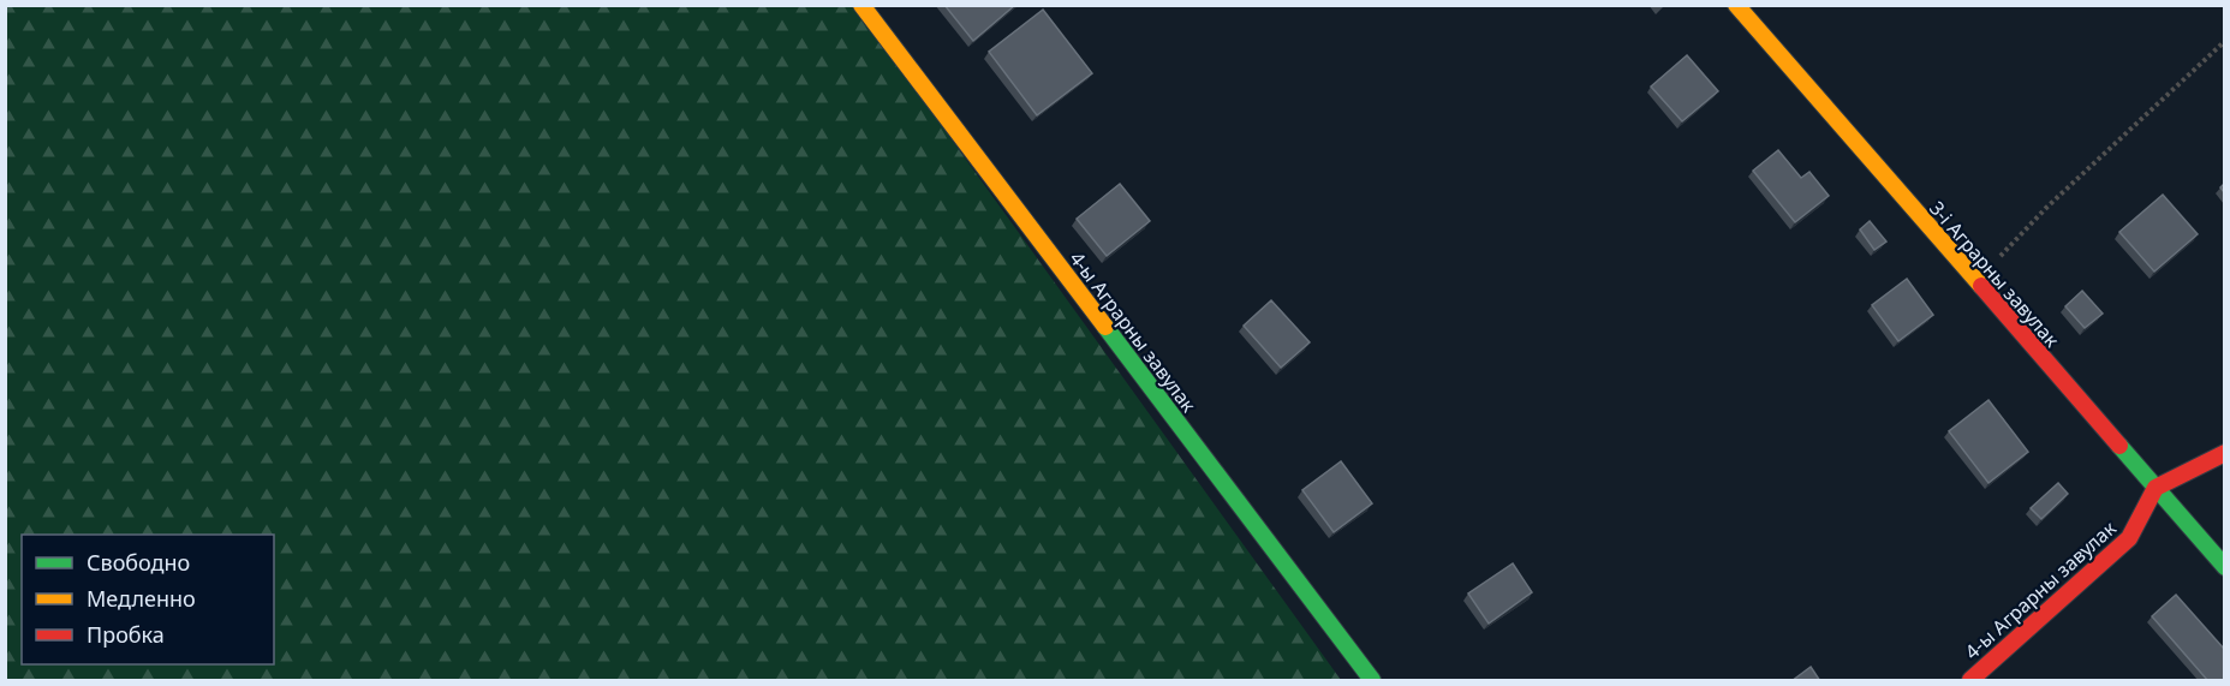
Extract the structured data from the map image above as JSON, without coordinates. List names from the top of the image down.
{
  "streets": {
    "street": ["3-і Аграрны завулак", "4-ы Аграрны завулак"]
  },
  "crossings": [
    ["3-і Аграрны завулак", "4-ы Аграрны завулак"]
  ],
  "legend": ["Свободно", "Медленно", "Пробка"]
}
